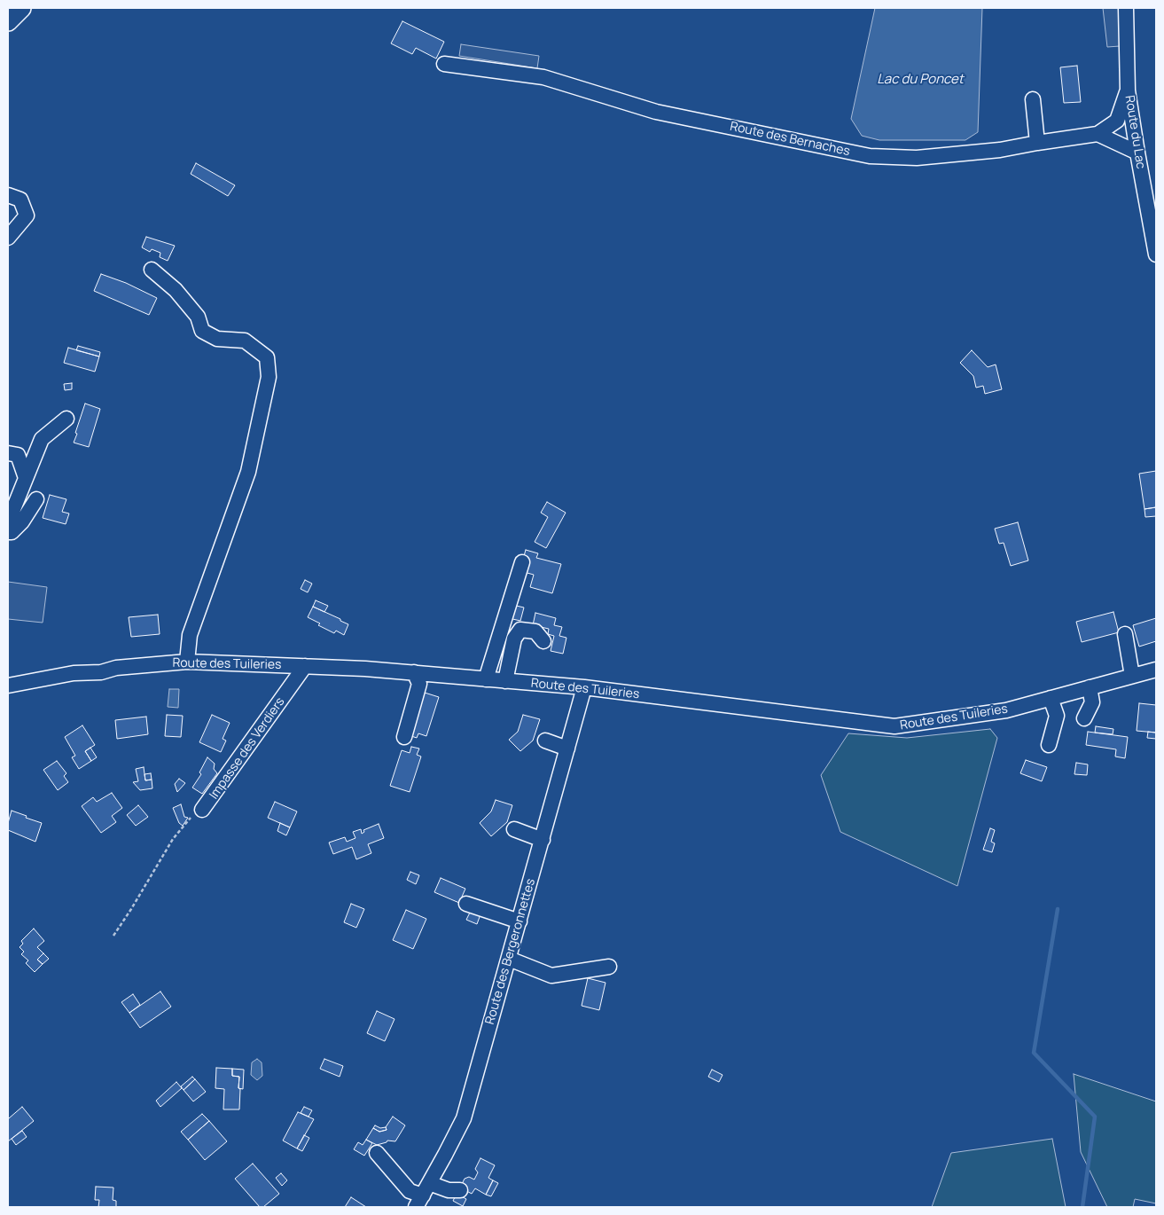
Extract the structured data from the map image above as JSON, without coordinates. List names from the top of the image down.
{
  "streets": {
    "street": [
      "Route du Lac",
      "Route des Bernaches",
      "Route des Tuileries",
      "Impasse des Verdiers",
      "Route des Bergeronnettes"
    ]
  },
  "crossings": [
    ["Route des Tuileries", "Impasse des Verdiers"],
    ["Route des Tuileries", "Route des Bergeronnettes"]
  ],
  "water": ["Lac du Poncet"]
}
